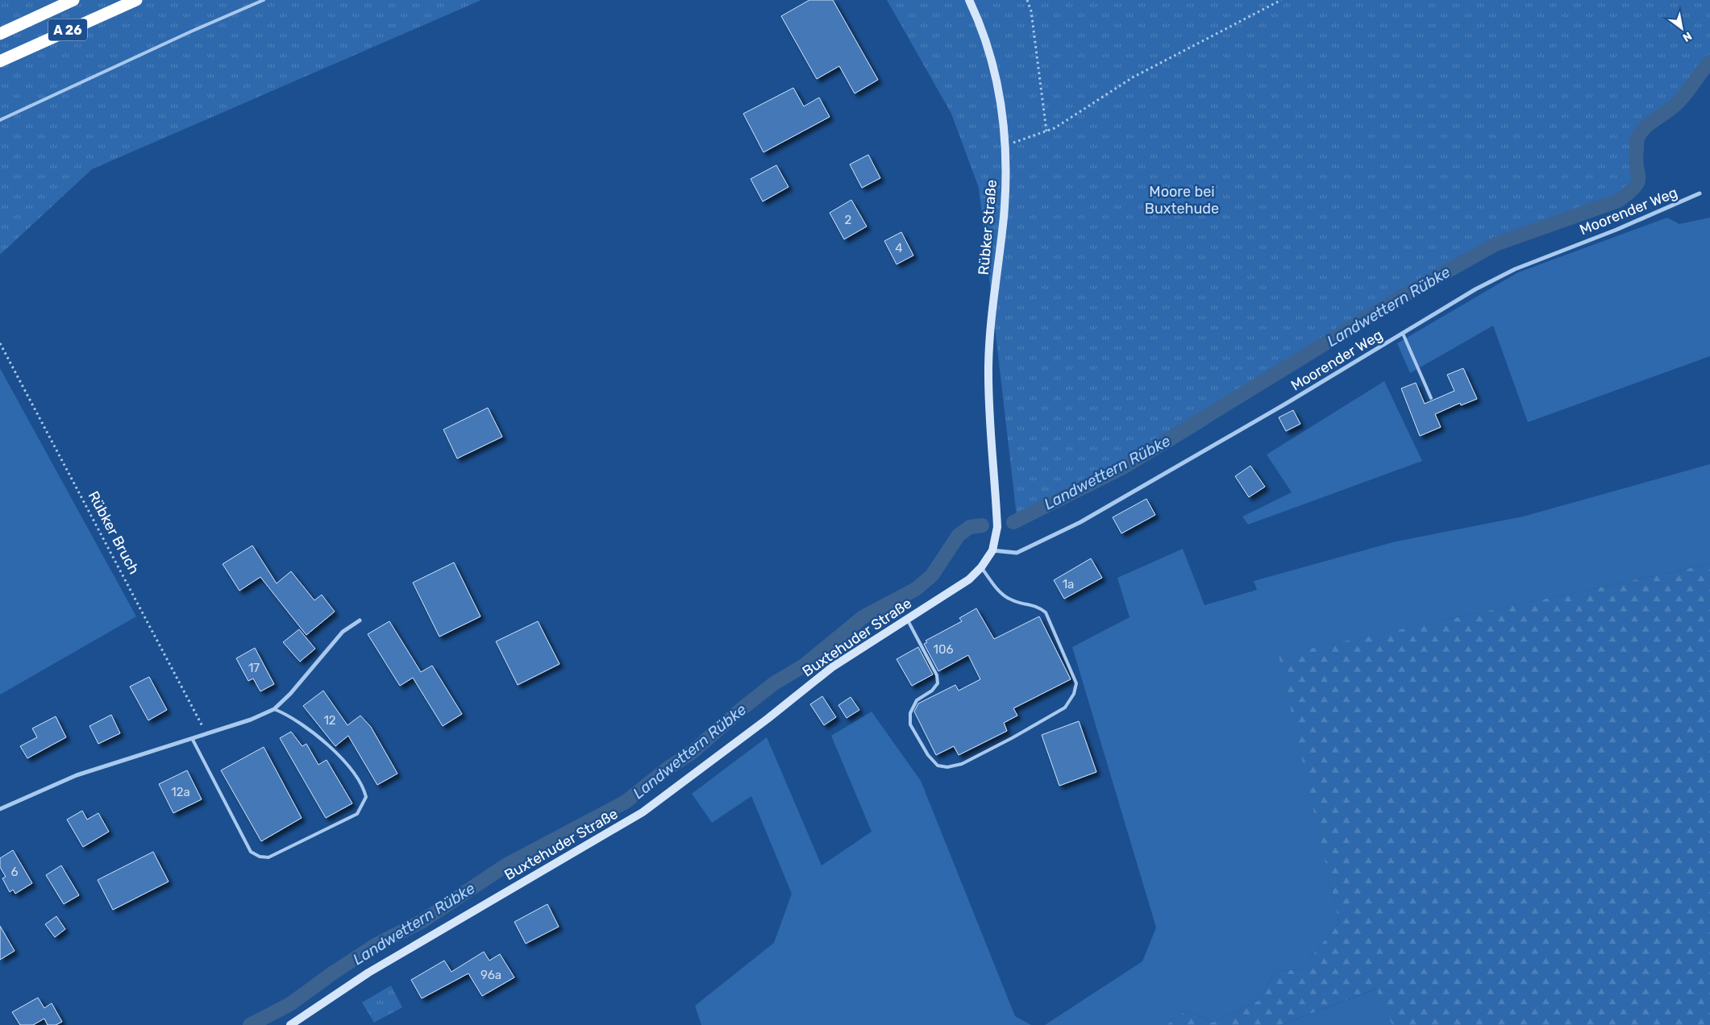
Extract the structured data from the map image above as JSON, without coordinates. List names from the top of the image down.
{
  "streets": {
    "highway": ["A 26"],
    "street": ["Moorender Weg", "Rübker Straße", "Buxtehuder Straße"],
    "path": ["Rübker Bruch"]
  },
  "crossings": [
    ["Moorender Weg", "Buxtehuder Straße"],
    ["Rübker Straße", "Buxtehuder Straße"]
  ],
  "water": ["Landwettern Rübke"],
  "parks": ["Moore bei Buxtehude"],
  "house_numbers": [
    "2",
    "4",
    "1a",
    "106",
    "17",
    "12",
    "12a",
    "6",
    "96a"
  ],
  "north": "bottom right"
}
